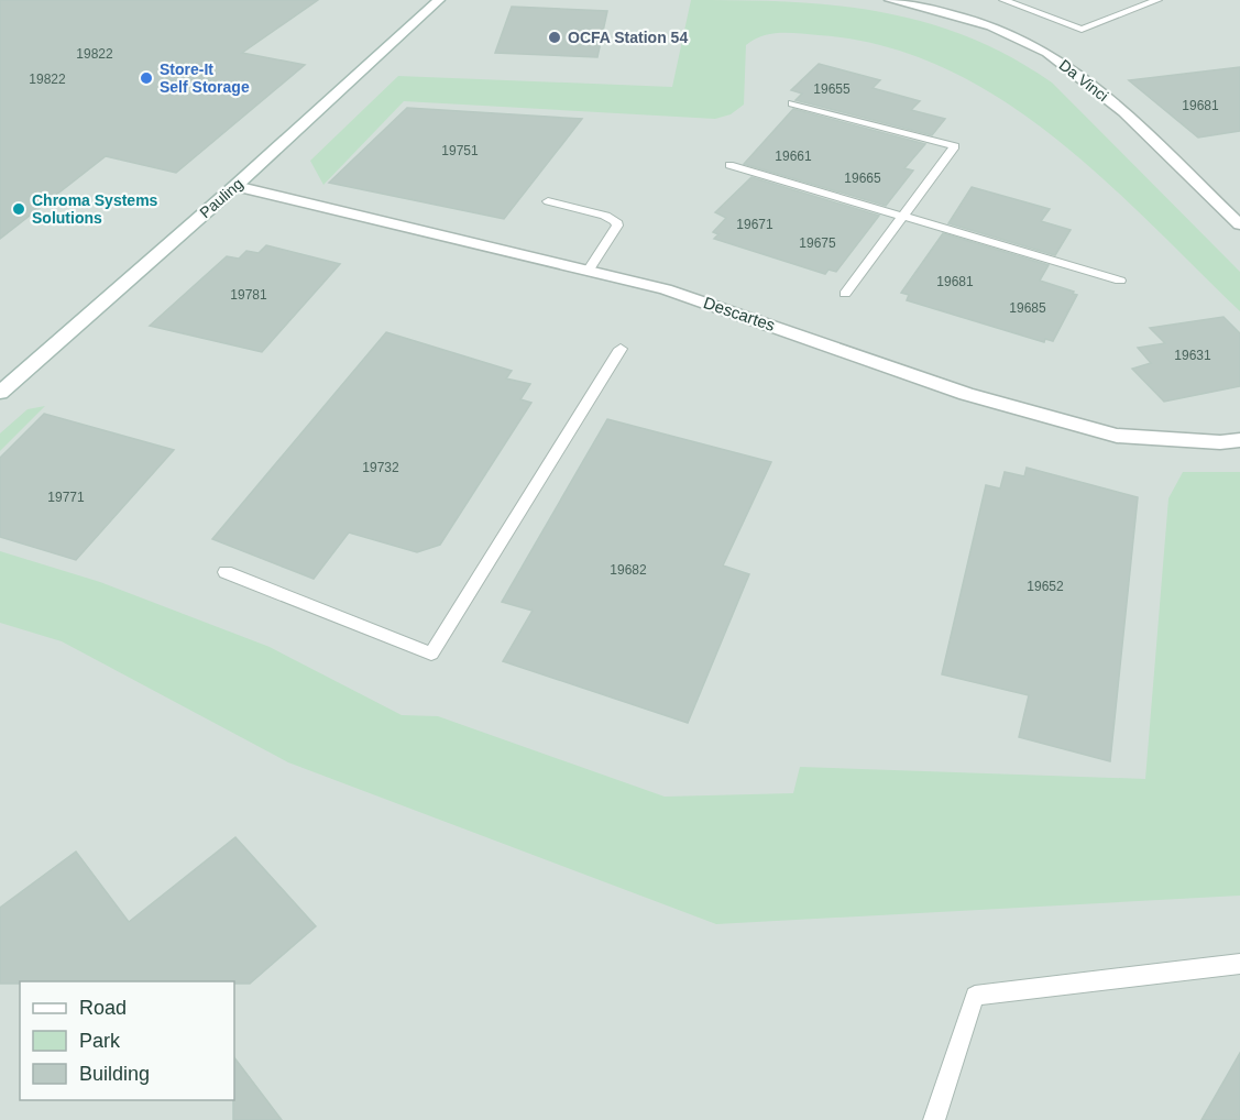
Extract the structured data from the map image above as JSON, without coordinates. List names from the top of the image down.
{
  "streets": {
    "street": ["Da Vinci", "Pauling", "Descartes"]
  },
  "crossings": [
    ["Pauling", "Descartes"]
  ],
  "places": ["OCFA Station 54", "Store-It Self Storage", "Chroma Systems Solutions"],
  "house_numbers": [
    "19822",
    "19822",
    "19655",
    "19681",
    "19751",
    "19661",
    "19665",
    "19671",
    "19675",
    "19681",
    "19781",
    "19685",
    "19631",
    "19732",
    "19771",
    "19682",
    "19652"
  ],
  "legend": ["Road", "Park", "Building"]
}
